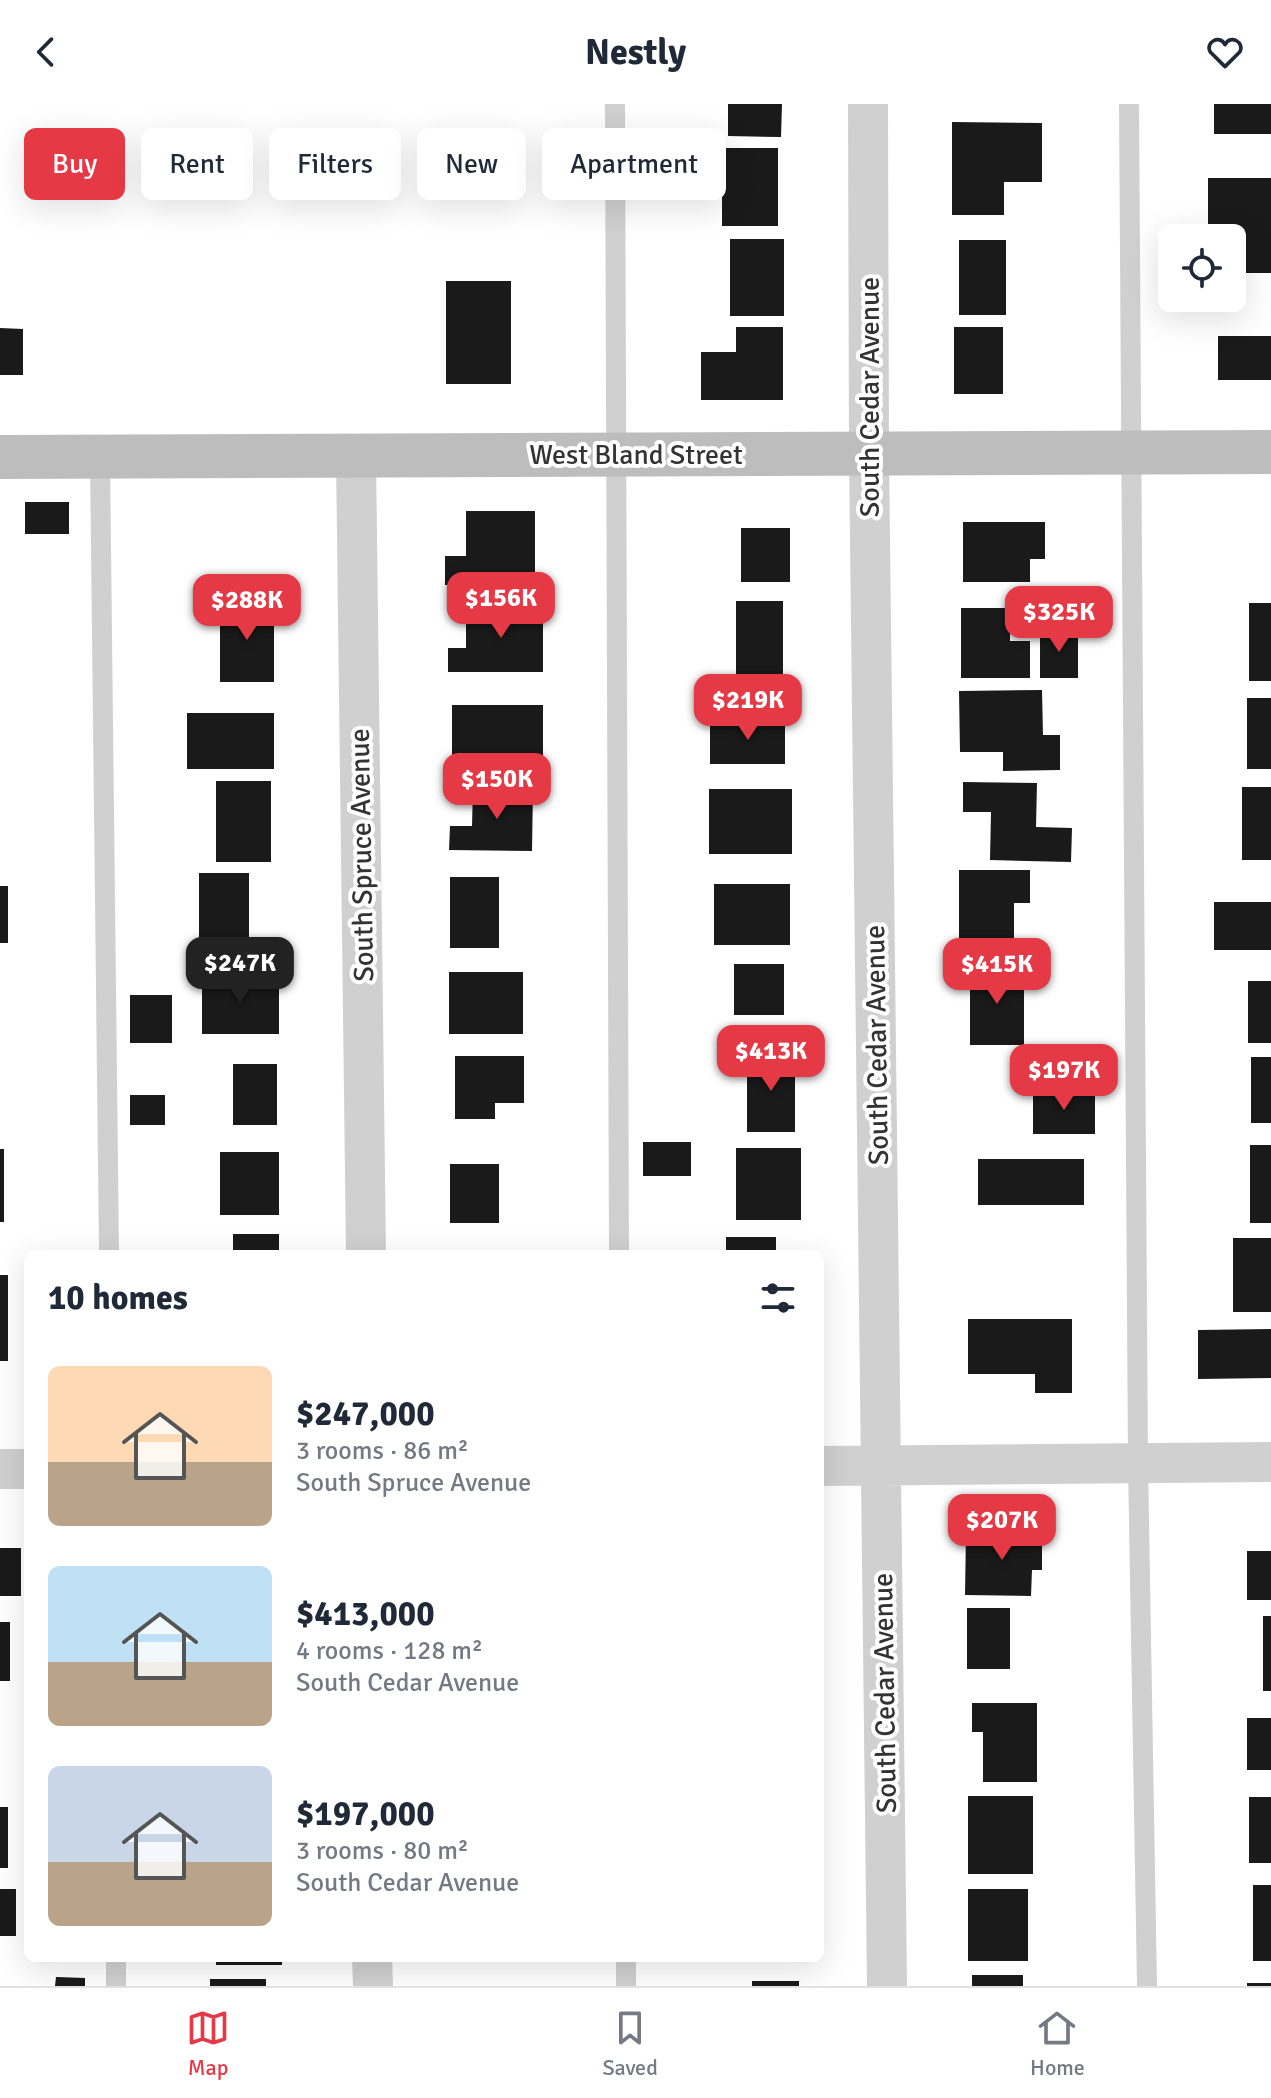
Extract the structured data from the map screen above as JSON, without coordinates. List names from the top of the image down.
{
  "streets": {
    "street": ["South Cedar Avenue", "West Bland Street", "South Spruce Avenue"]
  },
  "crossings": [
    ["South Cedar Avenue", "West Bland Street"],
    ["West Bland Street", "South Spruce Avenue"]
  ],
  "page": {
    "header": "Nestly",
    "chip": [
      "Buy",
      "Rent",
      "Filters",
      "New",
      "Apartment"
    ],
    "price": [
      "$156K",
      "$288K",
      "$325K",
      "$219K",
      "$150K",
      "$247K",
      "$415K",
      "$413K",
      "$197K",
      "$207K"
    ],
    "heading": "10 homes",
    "list": [
      {
        "name": "$247,000",
        "note": "3 rooms · 86 m² · South Spruce Avenue"
      },
      {
        "name": "$413,000",
        "note": "4 rooms · 128 m² · South Cedar Avenue"
      },
      {
        "name": "$197,000",
        "note": "3 rooms · 80 m² · South Cedar Avenue"
      }
    ],
    "tabs": ["Map", "Saved", "Home"]
  }
}
